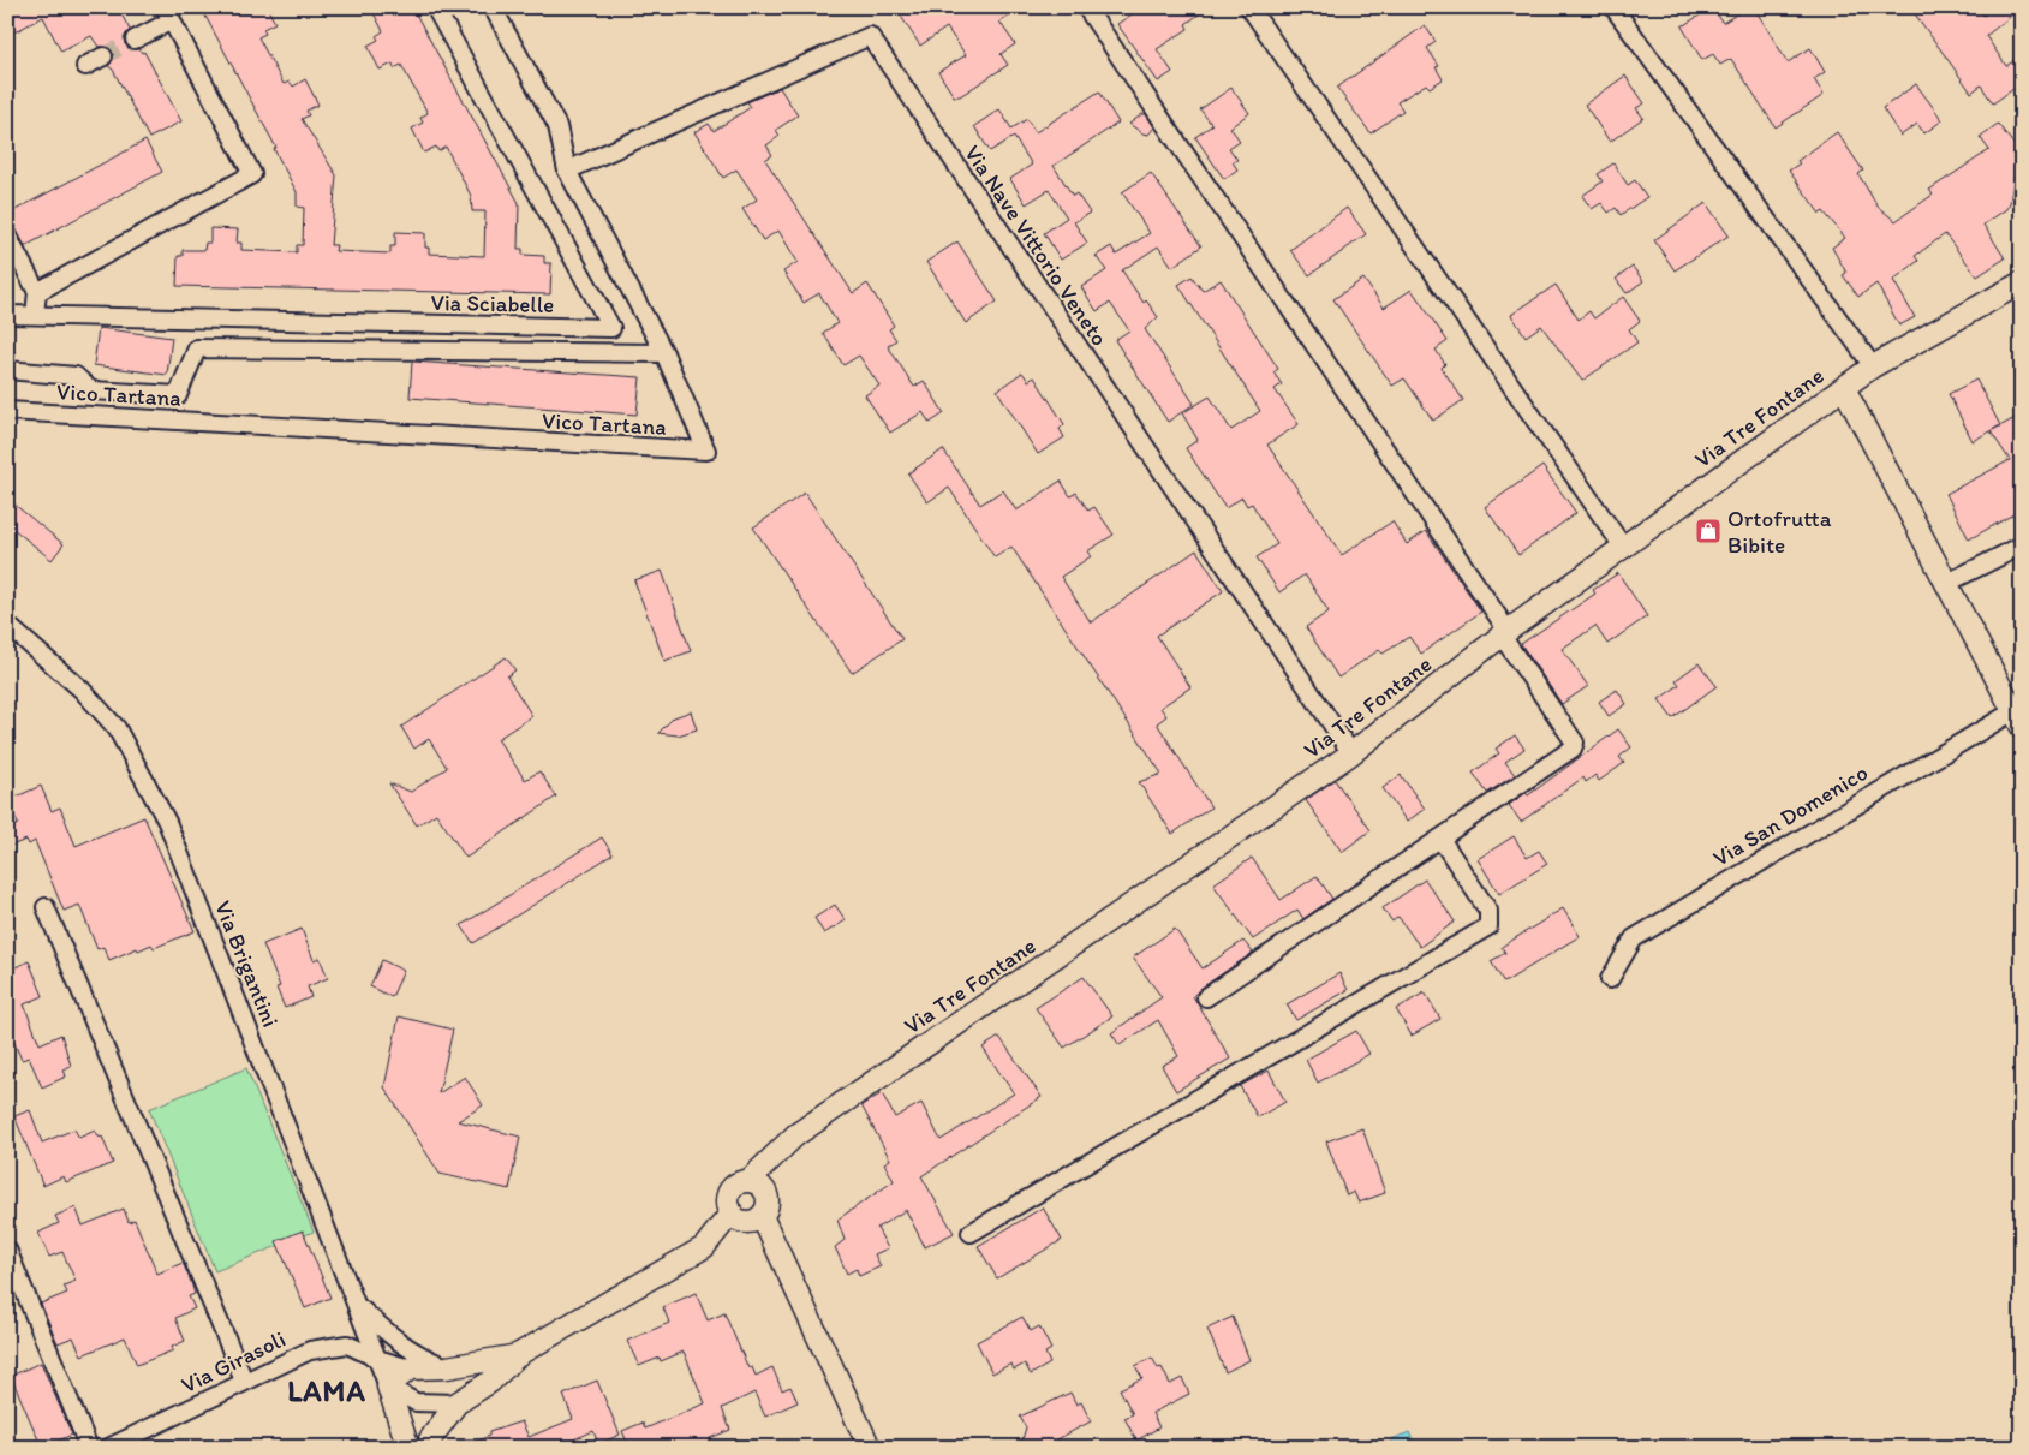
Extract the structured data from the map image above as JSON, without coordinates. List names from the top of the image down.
{
  "streets": {
    "street": [
      "Via Nave Vittorio Veneto",
      "Via Sciabelle",
      "Vico Tartana",
      "Via Tre Fontane",
      "Via San Domenico",
      "Via Brigantini",
      "Via Girasoli"
    ]
  },
  "crossings": [
    ["Via Nave Vittorio Veneto", "Vico Tartana"],
    ["Via Nave Vittorio Veneto", "Via Tre Fontane"],
    ["Via Tre Fontane", "Via San Domenico"],
    ["Via Brigantini", "Via Girasoli"]
  ],
  "districts": ["LAMA"],
  "places": {
    "shop": ["Ortofrutta Bibite"]
  }
}
